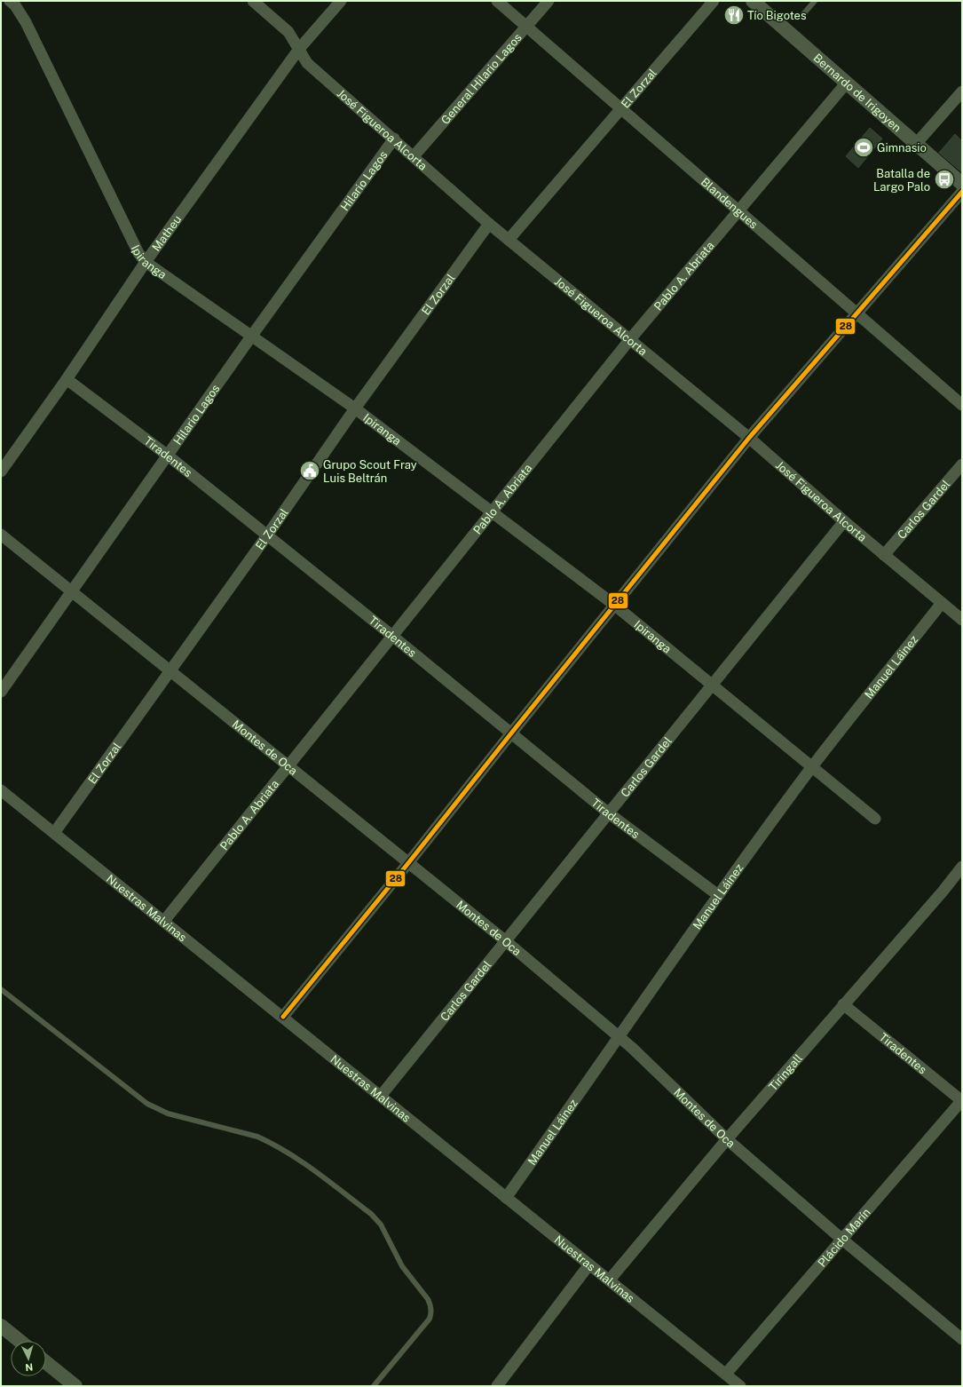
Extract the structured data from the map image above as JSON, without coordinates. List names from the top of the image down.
{
  "streets": {
    "street": [
      "General Hilario Lagos",
      "El Zorzal",
      "Bernardo de Irigoyen",
      "José Figueroa Alcorta",
      "Hilario Lagos",
      "Blandengues",
      "Matheu",
      "Ipiranga",
      "Pablo A. Abriata",
      "Tiradentes",
      "Carlos Gardel",
      "Manuel Láinez",
      "Montes de Oca",
      "Nuestras Malvinas",
      "Tiringall",
      "Plácido Marín"
    ]
  },
  "crossings": [
    ["General Hilario Lagos", "José Figueroa Alcorta"],
    ["General Hilario Lagos", "Blandengues"],
    ["El Zorzal", "José Figueroa Alcorta"],
    ["El Zorzal", "Blandengues"],
    ["El Zorzal", "Ipiranga"],
    ["El Zorzal", "Tiradentes"],
    ["El Zorzal", "Montes de Oca"],
    ["El Zorzal", "Nuestras Malvinas"],
    ["Bernardo de Irigoyen", "Pablo A. Abriata"],
    ["José Figueroa Alcorta", "Hilario Lagos"],
    ["José Figueroa Alcorta", "Matheu"],
    ["José Figueroa Alcorta", "Pablo A. Abriata"],
    ["José Figueroa Alcorta", "Carlos Gardel"],
    ["José Figueroa Alcorta", "Manuel Láinez"],
    ["Hilario Lagos", "Ipiranga"],
    ["Hilario Lagos", "Tiradentes"],
    ["Hilario Lagos", "Montes de Oca"],
    ["Blandengues", "Pablo A. Abriata"],
    ["Matheu", "Ipiranga"],
    ["Matheu", "Tiradentes"],
    ["Ipiranga", "Pablo A. Abriata"],
    ["Ipiranga", "Carlos Gardel"],
    ["Ipiranga", "Manuel Láinez"],
    ["Pablo A. Abriata", "Tiradentes"],
    ["Pablo A. Abriata", "Montes de Oca"],
    ["Pablo A. Abriata", "Nuestras Malvinas"],
    ["Tiradentes", "Carlos Gardel"],
    ["Tiradentes", "Manuel Láinez"],
    ["Tiradentes", "Tiringall"],
    ["Tiradentes", "Plácido Marín"],
    ["Carlos Gardel", "Montes de Oca"],
    ["Carlos Gardel", "Nuestras Malvinas"],
    ["Manuel Láinez", "Montes de Oca"],
    ["Manuel Láinez", "Nuestras Malvinas"],
    ["Montes de Oca", "Tiringall"],
    ["Montes de Oca", "Plácido Marín"],
    ["Nuestras Malvinas", "Tiringall"],
    ["Nuestras Malvinas", "Plácido Marín"]
  ],
  "places": {
    "restaurant": ["Tío Bigotes"],
    "sports": ["Gimnasio"],
    "bus stop": ["Batalla de Largo Palo"],
    "public building": ["Grupo Scout Fray Luis Beltrán"]
  },
  "lines": ["transit line 28"],
  "north": "bottom"
}
